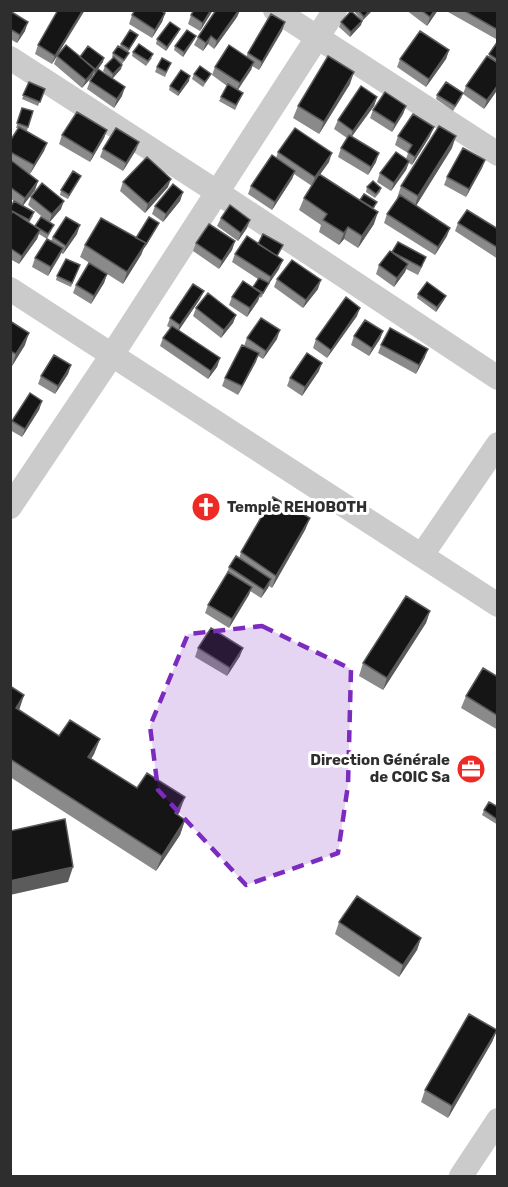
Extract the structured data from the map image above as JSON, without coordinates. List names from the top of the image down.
{
  "places": {
    "church": ["Temple REHOBOTH"],
    "office": ["Direction Générale de COIC Sa"]
  }
}
